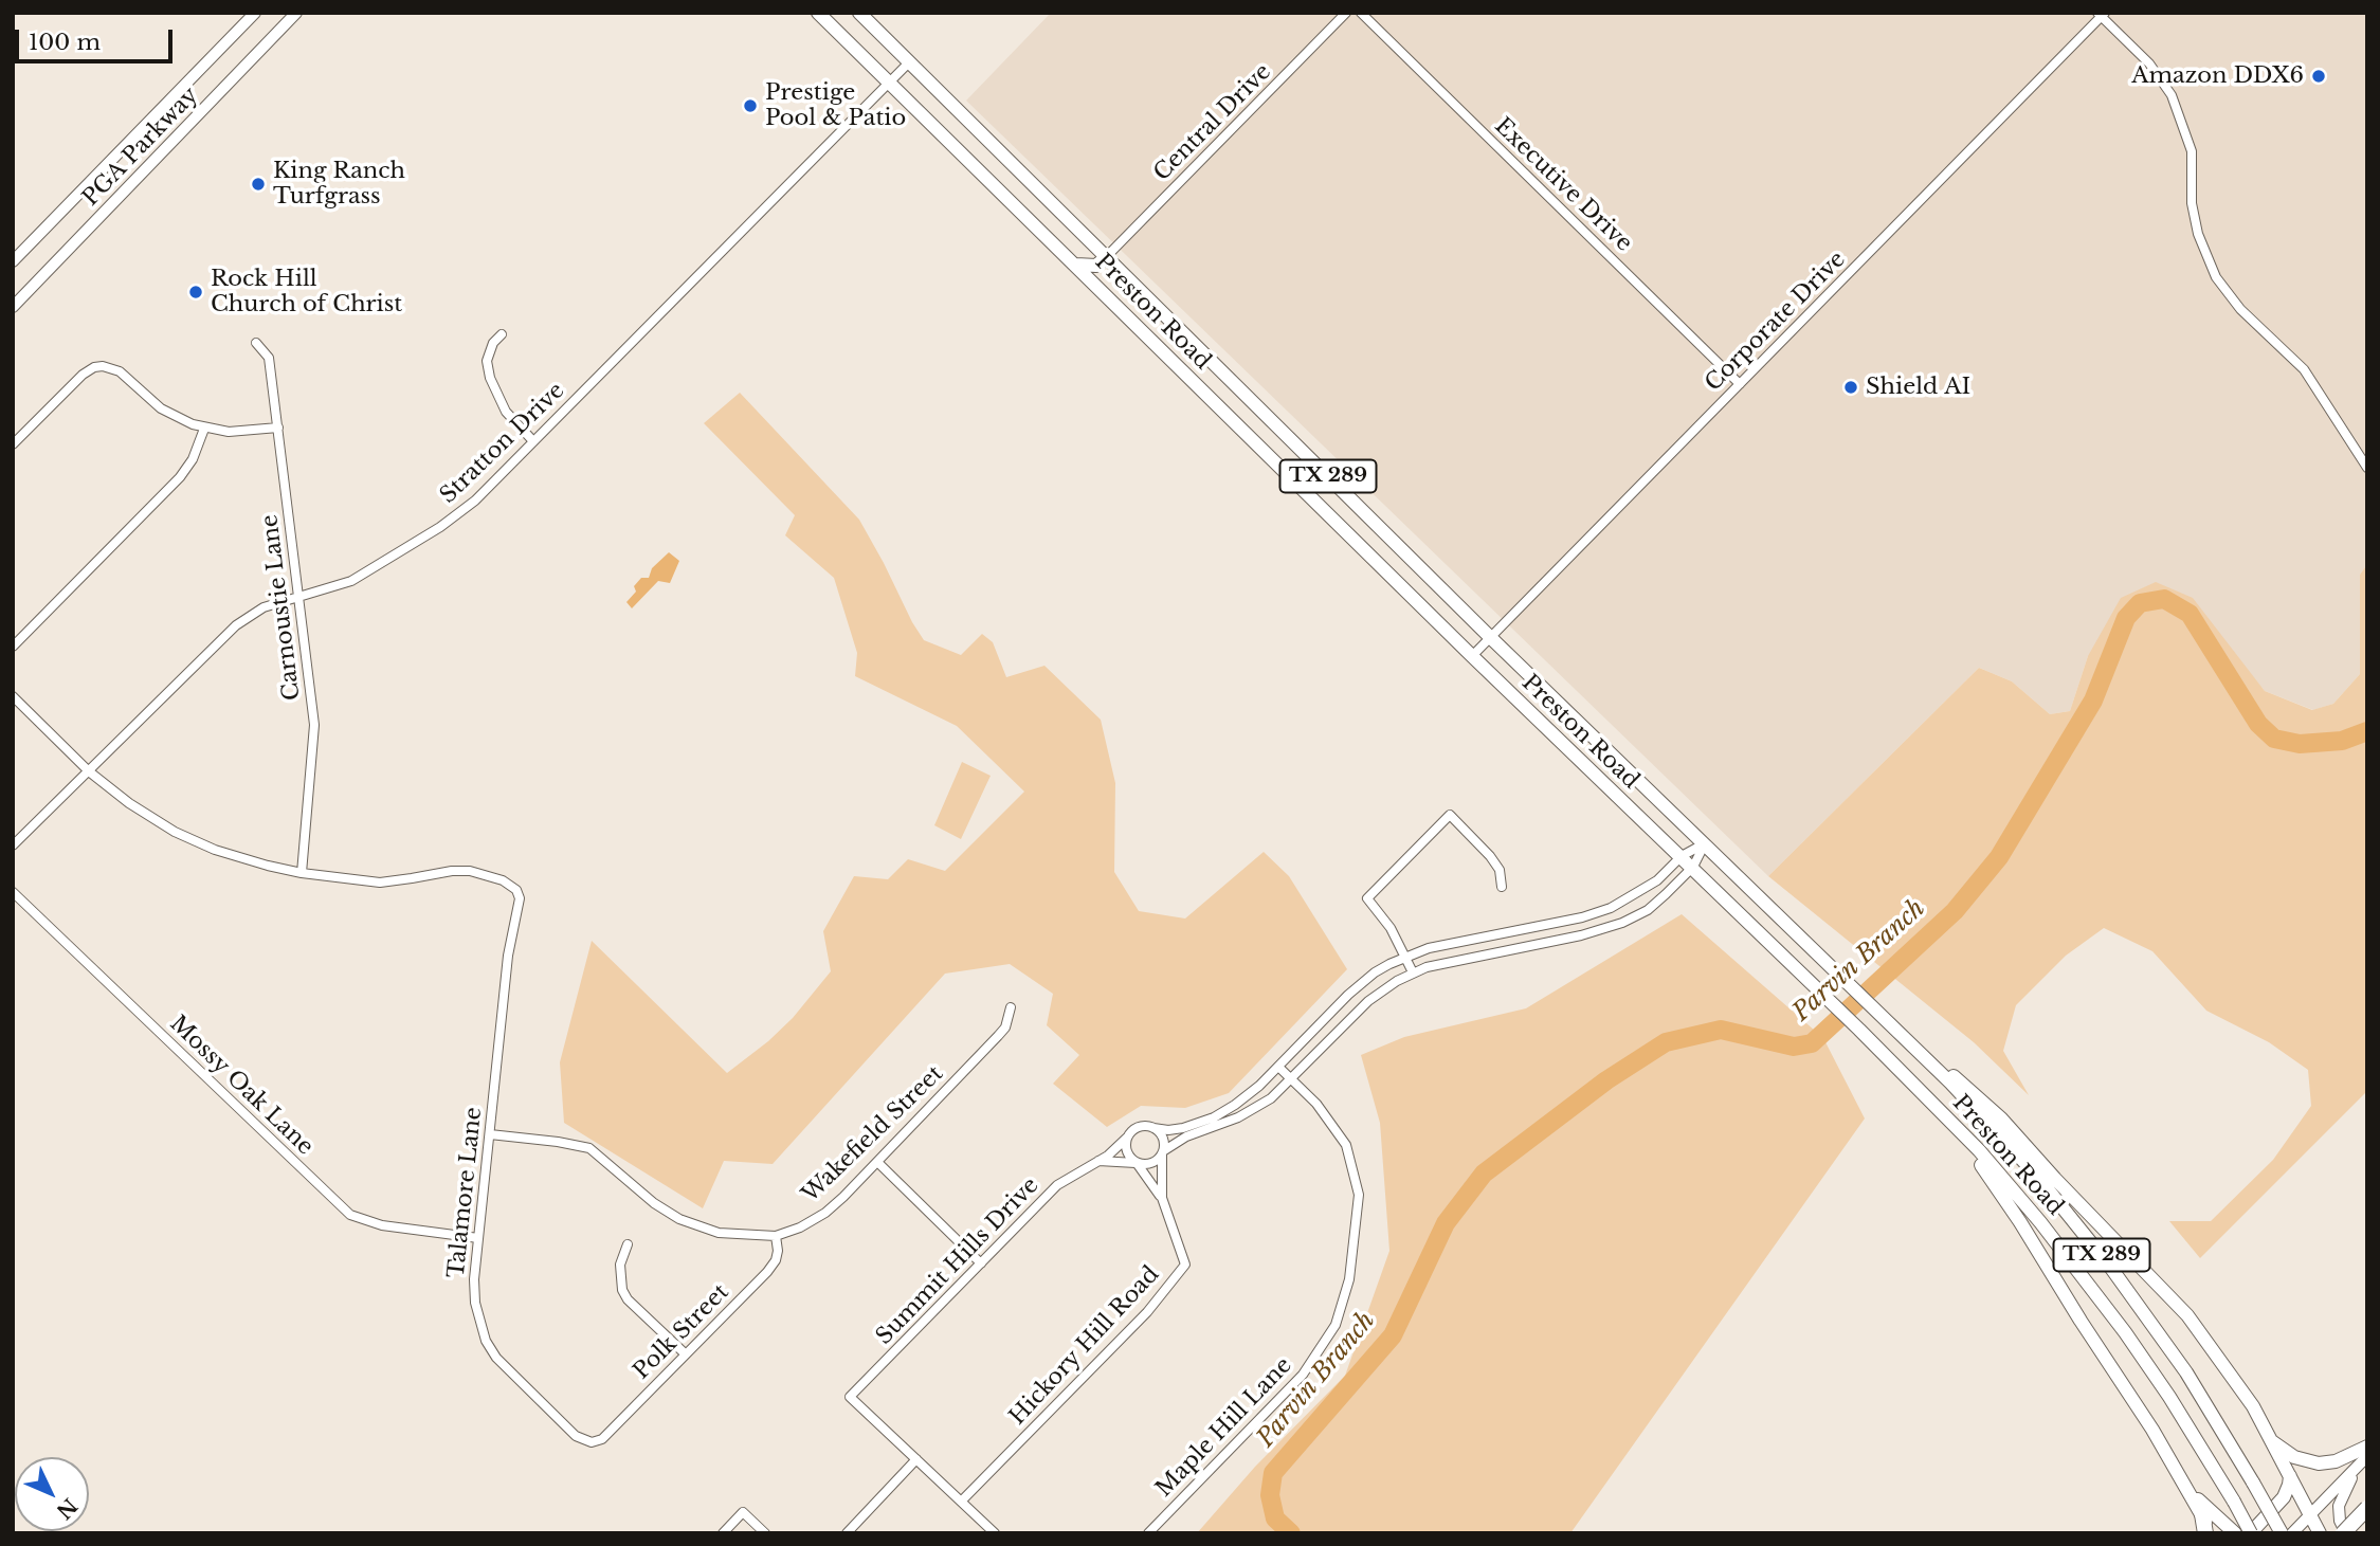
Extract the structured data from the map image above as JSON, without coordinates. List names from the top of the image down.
{
  "streets": {
    "main road": ["PGA Parkway", "Preston Road", "TX 289"],
    "street": [
      "Central Drive",
      "Executive Drive",
      "Corporate Drive",
      "Stratton Drive",
      "Carnoustie Lane",
      "Mossy Oak Lane",
      "Wakefield Street",
      "Talamore Lane",
      "Summit Hills Drive",
      "Polk Street",
      "Hickory Hill Road",
      "Maple Hill Lane"
    ]
  },
  "crossings": [
    ["Central Drive", "Preston Road"],
    ["Executive Drive", "Corporate Drive"],
    ["Preston Road", "Corporate Drive"],
    ["Preston Road", "Stratton Drive"],
    ["Stratton Drive", "Carnoustie Lane"],
    ["Carnoustie Lane", "Talamore Lane"],
    ["Mossy Oak Lane", "Talamore Lane"],
    ["Wakefield Street", "Talamore Lane"],
    ["Wakefield Street", "Polk Street"],
    ["Talamore Lane", "Polk Street"],
    ["Summit Hills Drive", "Hickory Hill Road"]
  ],
  "water": ["Parvin Branch"],
  "places": [
    "Amazon DDX6",
    "Prestige Pool & Patio",
    "King Ranch Turfgrass",
    "Rock Hill Church of Christ",
    "Shield AI"
  ],
  "scale_bar": "100 m",
  "north": "bottom right"
}
